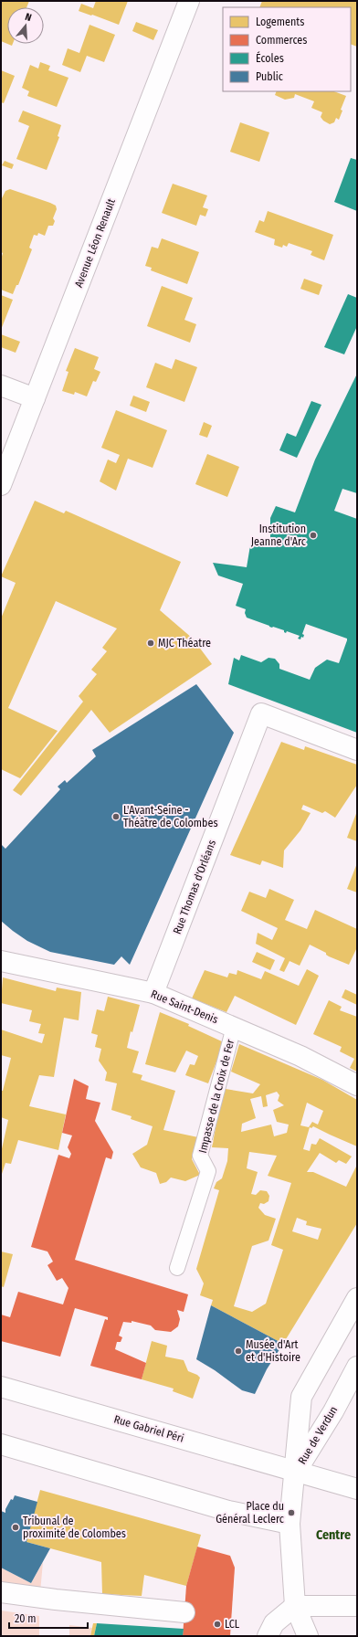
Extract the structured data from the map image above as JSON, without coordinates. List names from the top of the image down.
{
  "streets": {
    "street": [
      "Avenue Léon Renault",
      "Rue Thomas d'Orléans",
      "Rue Saint-Denis",
      "Rue Gabriel Péri",
      "Rue de Verdun"
    ],
    "lane": ["Impasse de la Croix de Fer"]
  },
  "crossings": [
    ["Rue Thomas d'Orléans", "Rue Saint-Denis"],
    ["Rue Saint-Denis", "Impasse de la Croix de Fer"],
    ["Rue Gabriel Péri", "Rue de Verdun"]
  ],
  "districts": ["Centre"],
  "places": [
    "Institution Jeanne d'Arc",
    "MJC Théatre",
    "L'Avant-Seine - Théâtre de Colombes",
    "Musée d'Art et d'Histoire",
    "Place du Général Leclerc",
    "Tribunal de proximité de Colombes",
    "LCL"
  ],
  "legend": [
    "Logements",
    "Commerces",
    "Écoles",
    "Public"
  ],
  "scale_bar": "20 m",
  "north": "top"
}
